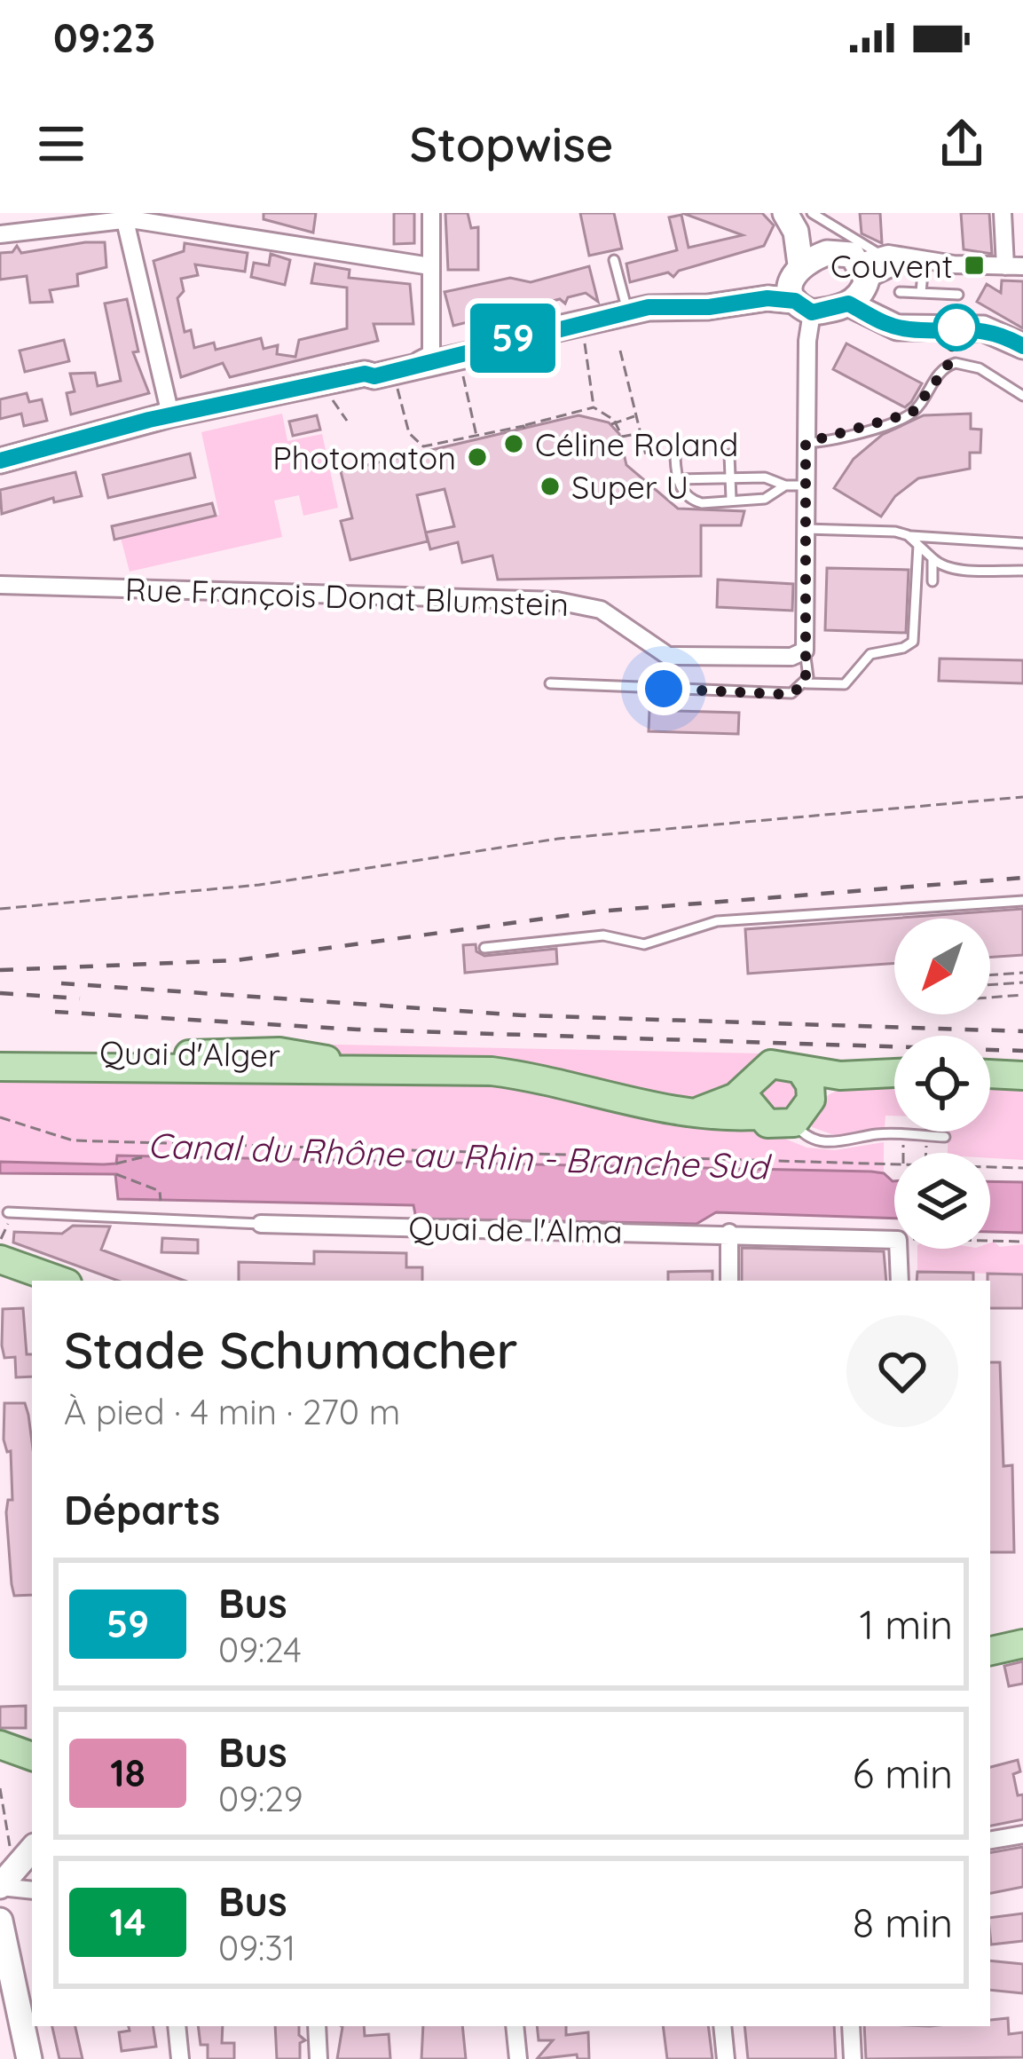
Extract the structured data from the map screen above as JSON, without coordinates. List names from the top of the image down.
{
  "streets": {
    "main road": ["Quai d'Alger"],
    "street": ["Rue François Donat Blumstein", "Quai de l'Alma"]
  },
  "water": ["Canal du Rhône au Rhin - Branche Sud"],
  "places": {
    "transit": ["Couvent"],
    "other": ["Céline Roland", "Photomaton", "Super U"]
  },
  "lines": ["bus line 59"],
  "north": "bottom left",
  "page": {
    "status": "09:23",
    "header": "Stopwise",
    "on_map": "59",
    "heading": [
      ["Stade Schumacher", "À pied · 4 min · 270 m"],
      "Départs"
    ],
    "list": [
      {
        "mark": "59",
        "name": "Bus",
        "note": "09:24",
        "value": "1 min"
      },
      {
        "mark": "18",
        "name": "Bus",
        "note": "09:29",
        "value": "6 min"
      },
      {
        "mark": "14",
        "name": "Bus",
        "note": "09:31",
        "value": "8 min"
      }
    ]
  }
}
